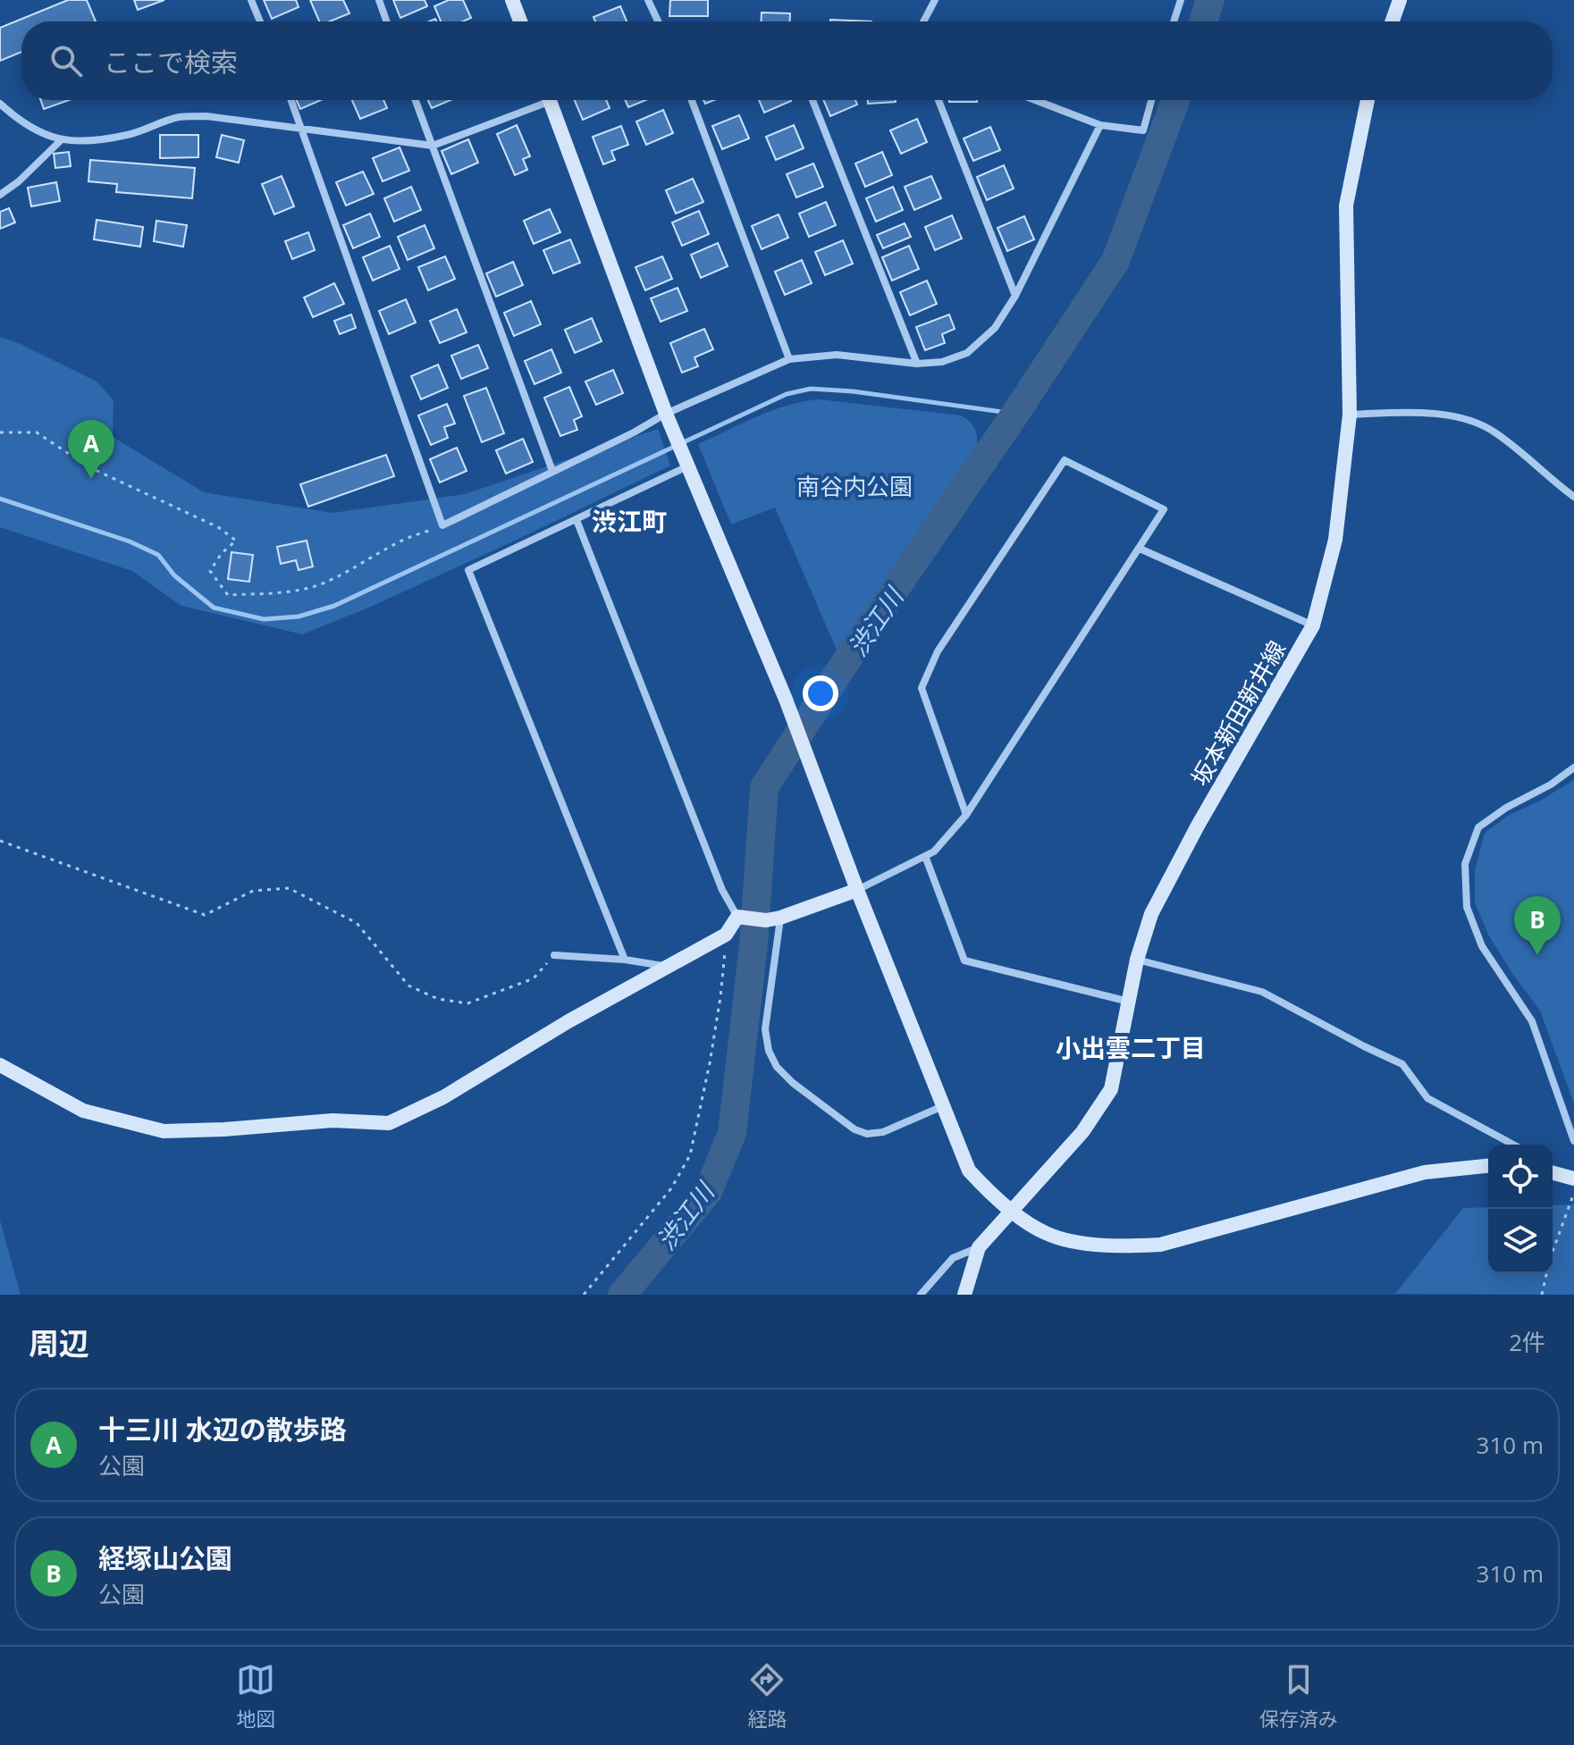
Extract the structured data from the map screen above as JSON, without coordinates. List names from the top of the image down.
{
  "streets": {
    "street": ["坂本新田新井線"]
  },
  "districts": ["渋江町", "小出雲二丁目"],
  "water": ["渋江川"],
  "parks": ["南谷内公園"],
  "page": {
    "search": "ここで検索",
    "pins": ["A", "B"],
    "heading": ["周辺", "2件"],
    "list": [
      {
        "mark": "A",
        "name": "十三川 水辺の散歩路",
        "note": "公園",
        "value": "310 m"
      },
      {
        "mark": "B",
        "name": "経塚山公園",
        "note": "公園",
        "value": "310 m"
      }
    ],
    "nav": ["地図", "経路", "保存済み"]
  }
}
